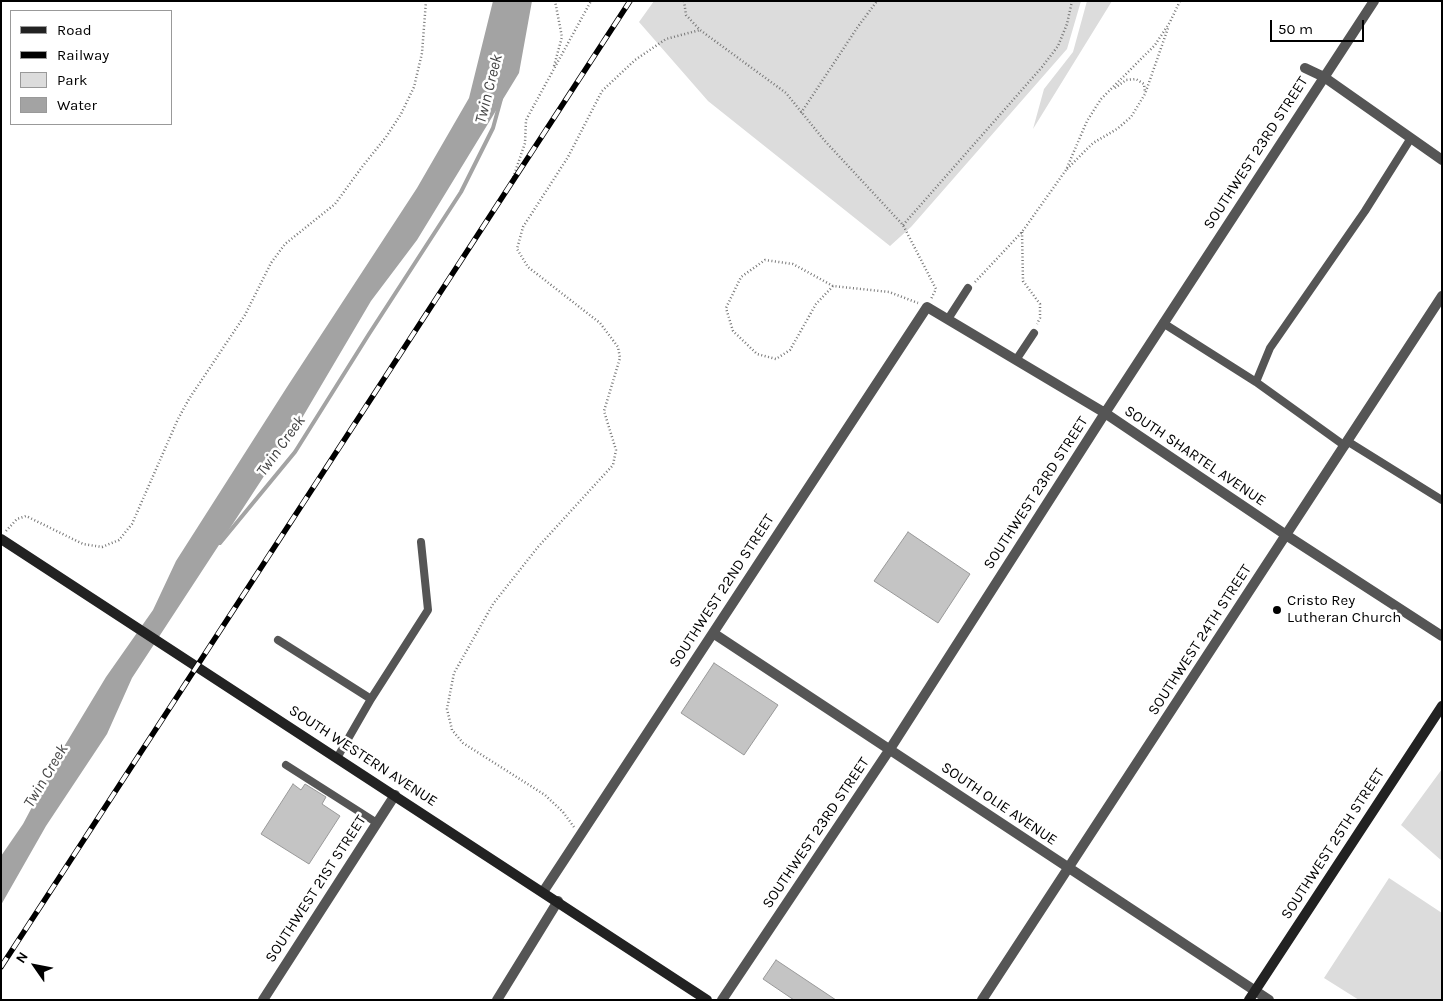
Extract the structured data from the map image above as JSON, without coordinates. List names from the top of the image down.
{
  "streets": {
    "main road": ["SOUTH WESTERN AVENUE", "SOUTHWEST 25TH STREET"],
    "street": [
      "SOUTHWEST 23RD STREET",
      "SOUTH SHARTEL AVENUE",
      "SOUTHWEST 22ND STREET",
      "SOUTHWEST 24TH STREET",
      "SOUTH OLIE AVENUE",
      "SOUTHWEST 21ST STREET"
    ]
  },
  "crossings": [
    ["SOUTHWEST 23RD STREET", "SOUTH SHARTEL AVENUE"],
    ["SOUTHWEST 23RD STREET", "SOUTH OLIE AVENUE"],
    ["SOUTH SHARTEL AVENUE", "SOUTHWEST 22ND STREET"],
    ["SOUTH SHARTEL AVENUE", "SOUTHWEST 24TH STREET"],
    ["SOUTHWEST 22ND STREET", "SOUTH WESTERN AVENUE"],
    ["SOUTHWEST 22ND STREET", "SOUTH OLIE AVENUE"],
    ["SOUTHWEST 24TH STREET", "SOUTH OLIE AVENUE"],
    ["SOUTH WESTERN AVENUE", "SOUTHWEST 21ST STREET"],
    ["SOUTH OLIE AVENUE", "SOUTHWEST 25TH STREET"]
  ],
  "water": ["Twin Creek"],
  "places": ["Cristo Rey Lutheran Church"],
  "legend": [
    "Road",
    "Railway",
    "Park",
    "Water"
  ],
  "scale_bar": "50 m",
  "north": "top left"
}
